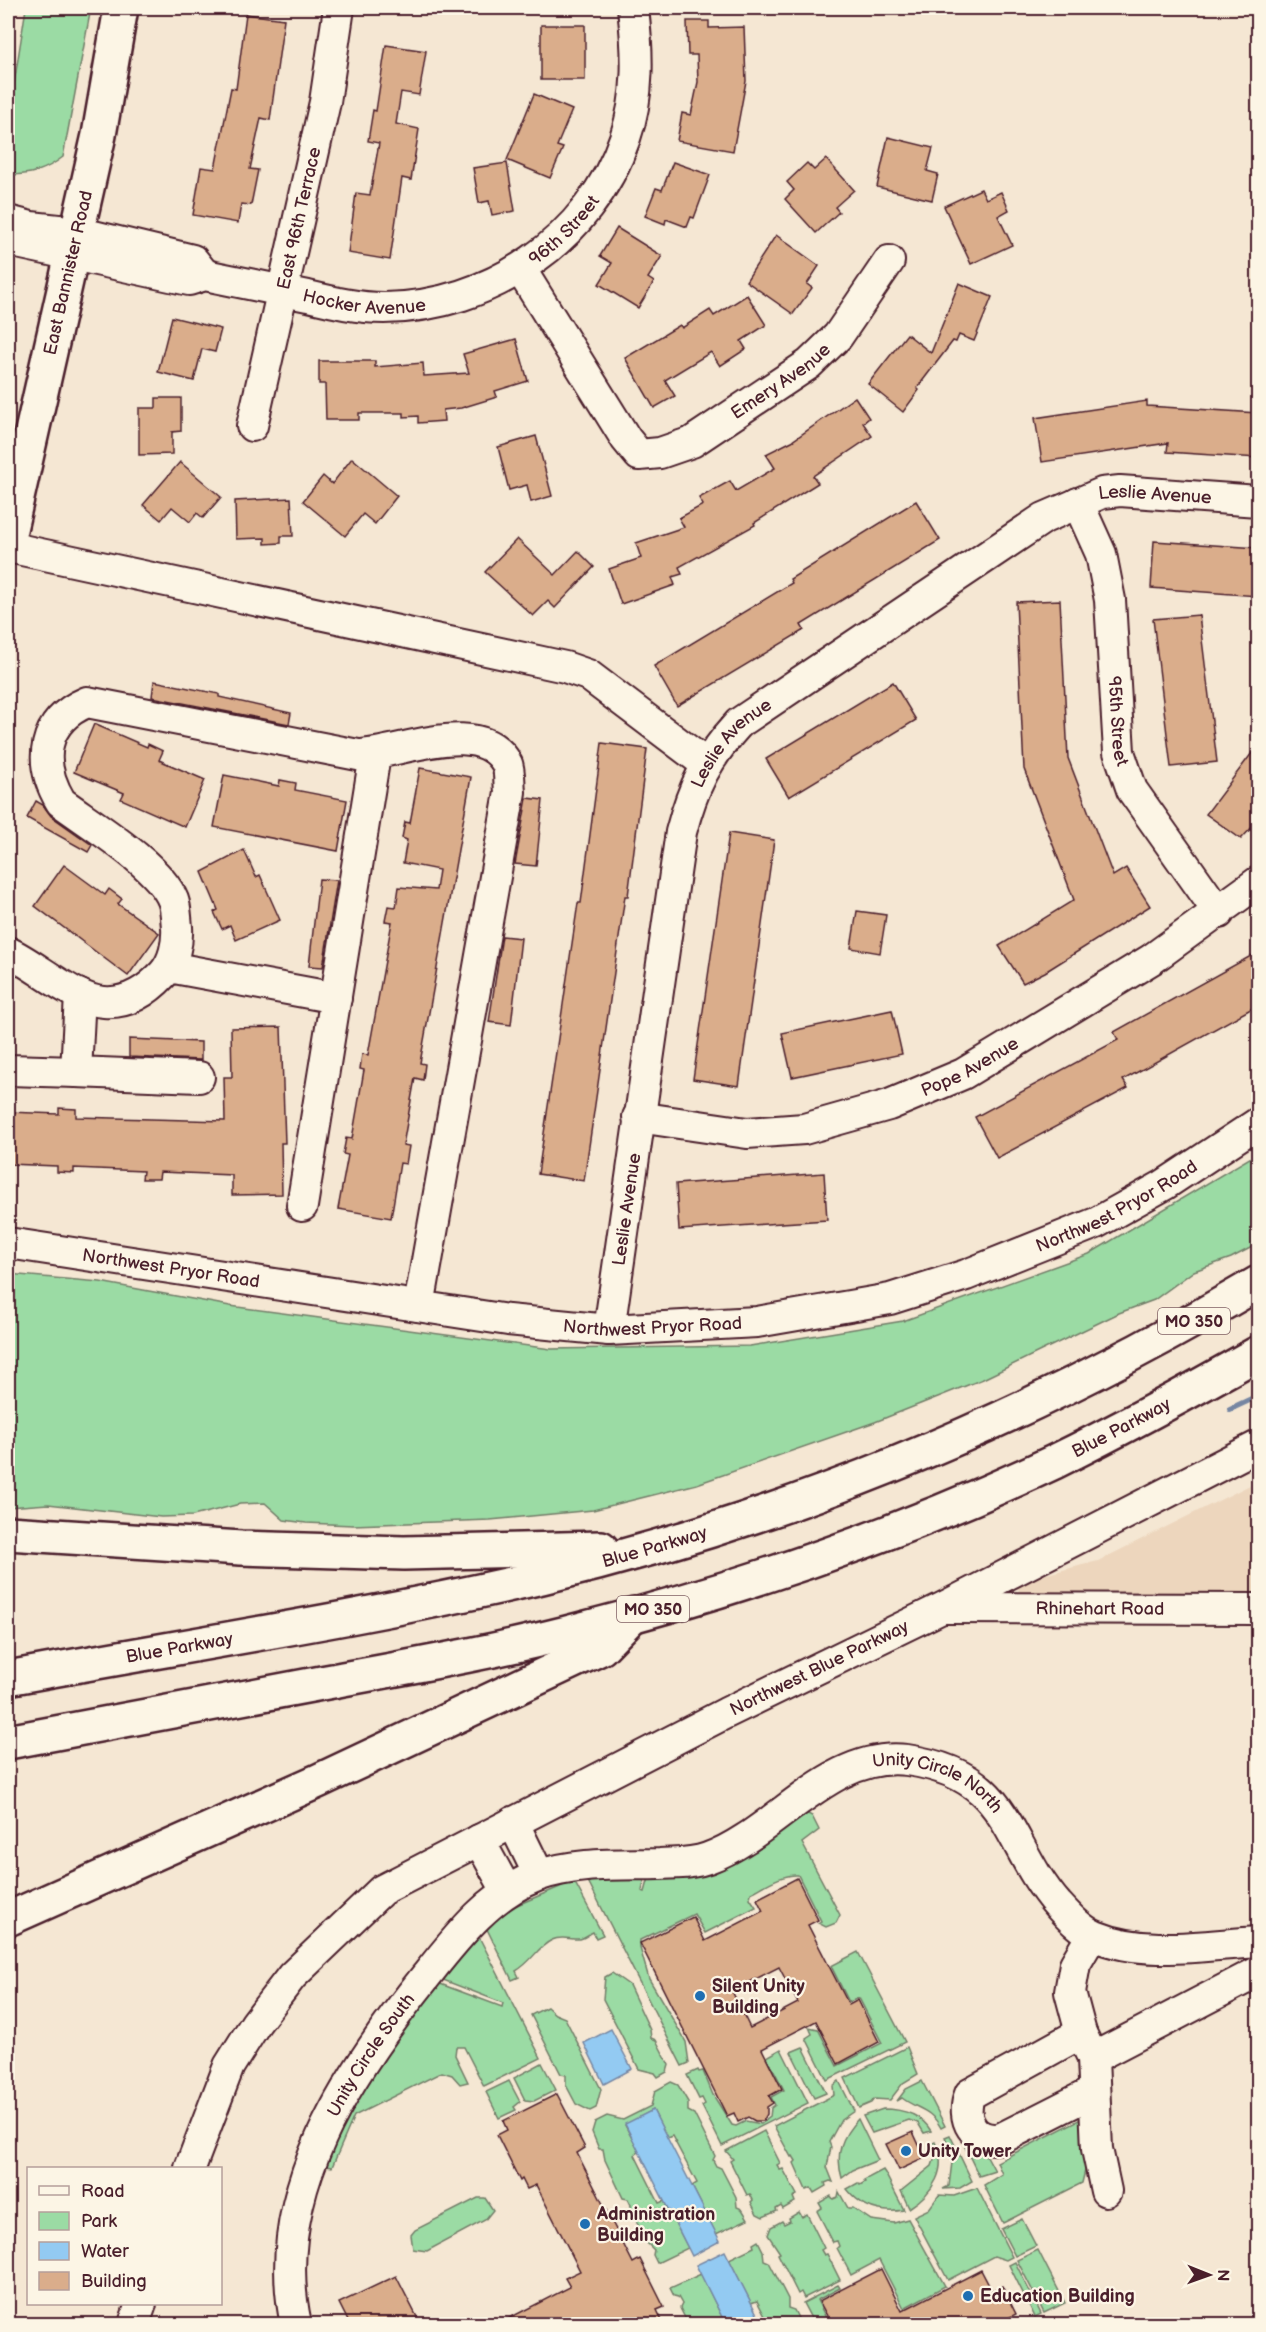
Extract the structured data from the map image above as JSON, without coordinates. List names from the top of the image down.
{
  "streets": {
    "main road": ["East Bannister Road", "MO 350", "Blue Parkway"],
    "street": [
      "East 96th Terrace",
      "96th Street",
      "Hocker Avenue",
      "Emery Avenue",
      "Leslie Avenue",
      "95th Street",
      "Pope Avenue",
      "Northwest Pryor Road",
      "Rhinehart Road",
      "Northwest Blue Parkway",
      "Unity Circle North",
      "Unity Circle South"
    ]
  },
  "crossings": [
    ["East 96th Terrace", "Hocker Avenue"],
    ["96th Street", "Hocker Avenue"],
    ["96th Street", "Emery Avenue"],
    ["East Bannister Road", "Hocker Avenue"],
    ["Leslie Avenue", "95th Street"],
    ["Leslie Avenue", "Pope Avenue"],
    ["Leslie Avenue", "Northwest Pryor Road"],
    ["95th Street", "Pope Avenue"],
    ["Rhinehart Road", "Northwest Blue Parkway"],
    ["Unity Circle North", "Unity Circle South"]
  ],
  "places": [
    "Silent Unity Building",
    "Unity Tower",
    "Administration Building",
    "Education Building"
  ],
  "legend": [
    "Road",
    "Park",
    "Water",
    "Building"
  ],
  "north": "right"
}
